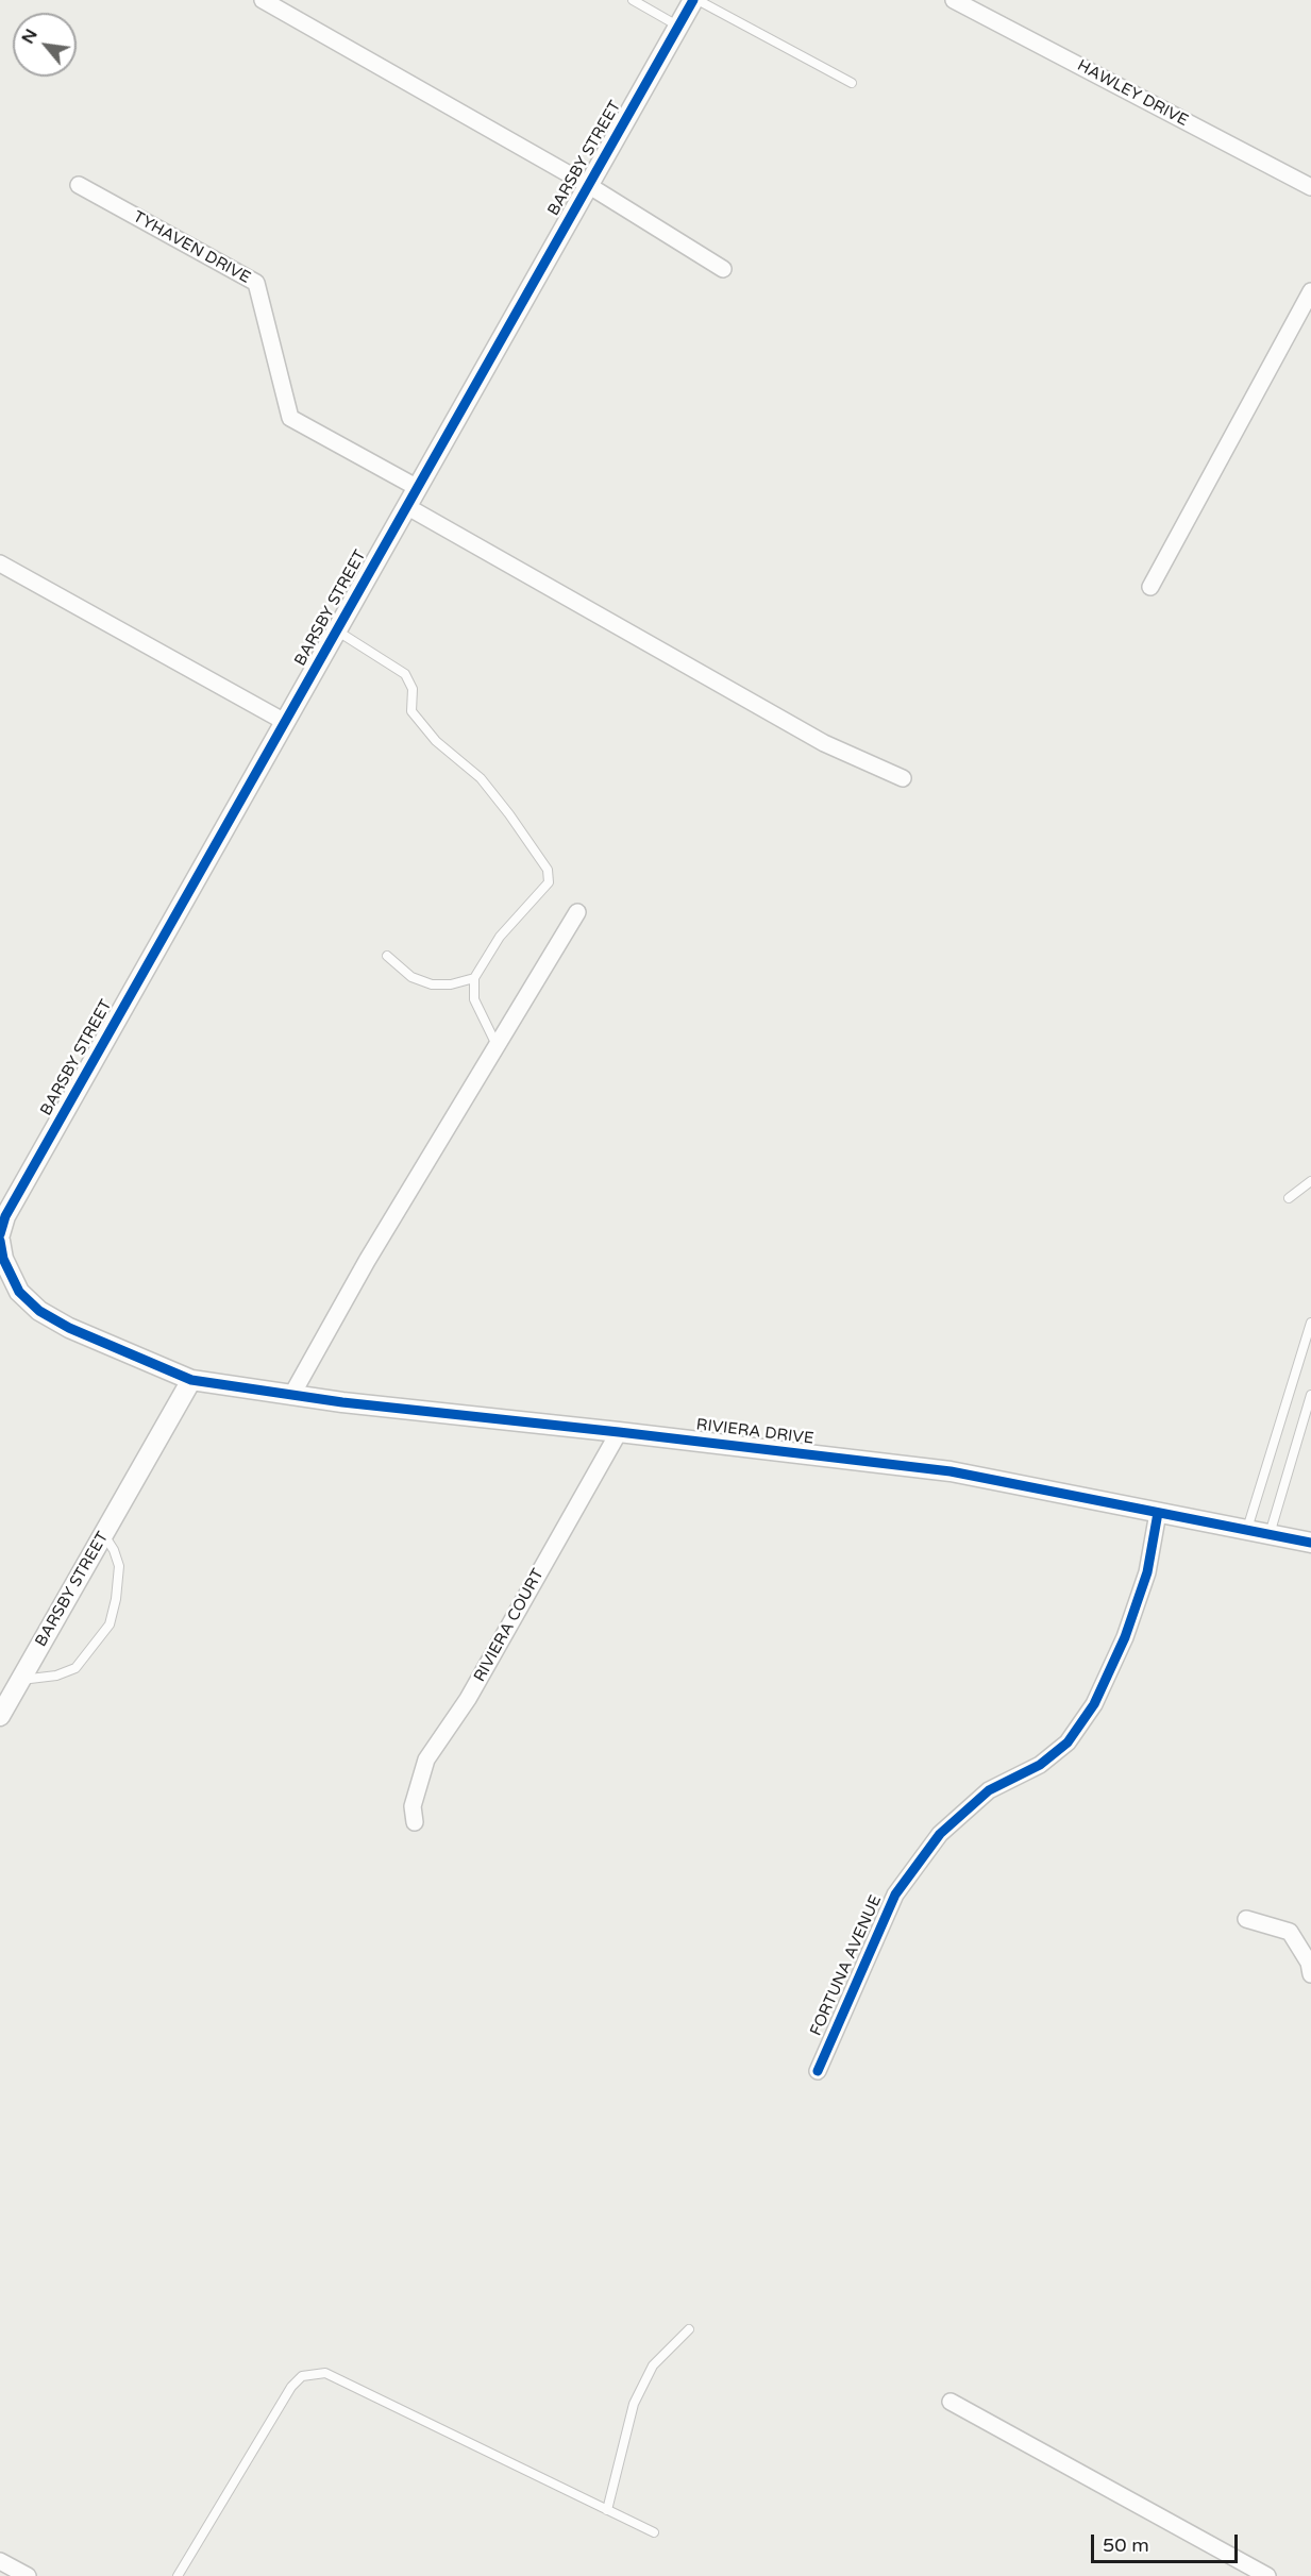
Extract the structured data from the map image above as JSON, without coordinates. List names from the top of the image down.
{
  "streets": {
    "street": [
      "HAWLEY DRIVE",
      "BARSBY STREET",
      "TYHAVEN DRIVE",
      "RIVIERA DRIVE",
      "RIVIERA COURT",
      "FORTUNA AVENUE"
    ]
  },
  "crossings": [
    ["BARSBY STREET", "TYHAVEN DRIVE"],
    ["BARSBY STREET", "RIVIERA DRIVE"],
    ["RIVIERA DRIVE", "RIVIERA COURT"],
    ["RIVIERA DRIVE", "FORTUNA AVENUE"]
  ],
  "scale_bar": "50 m",
  "north": "top left"
}
